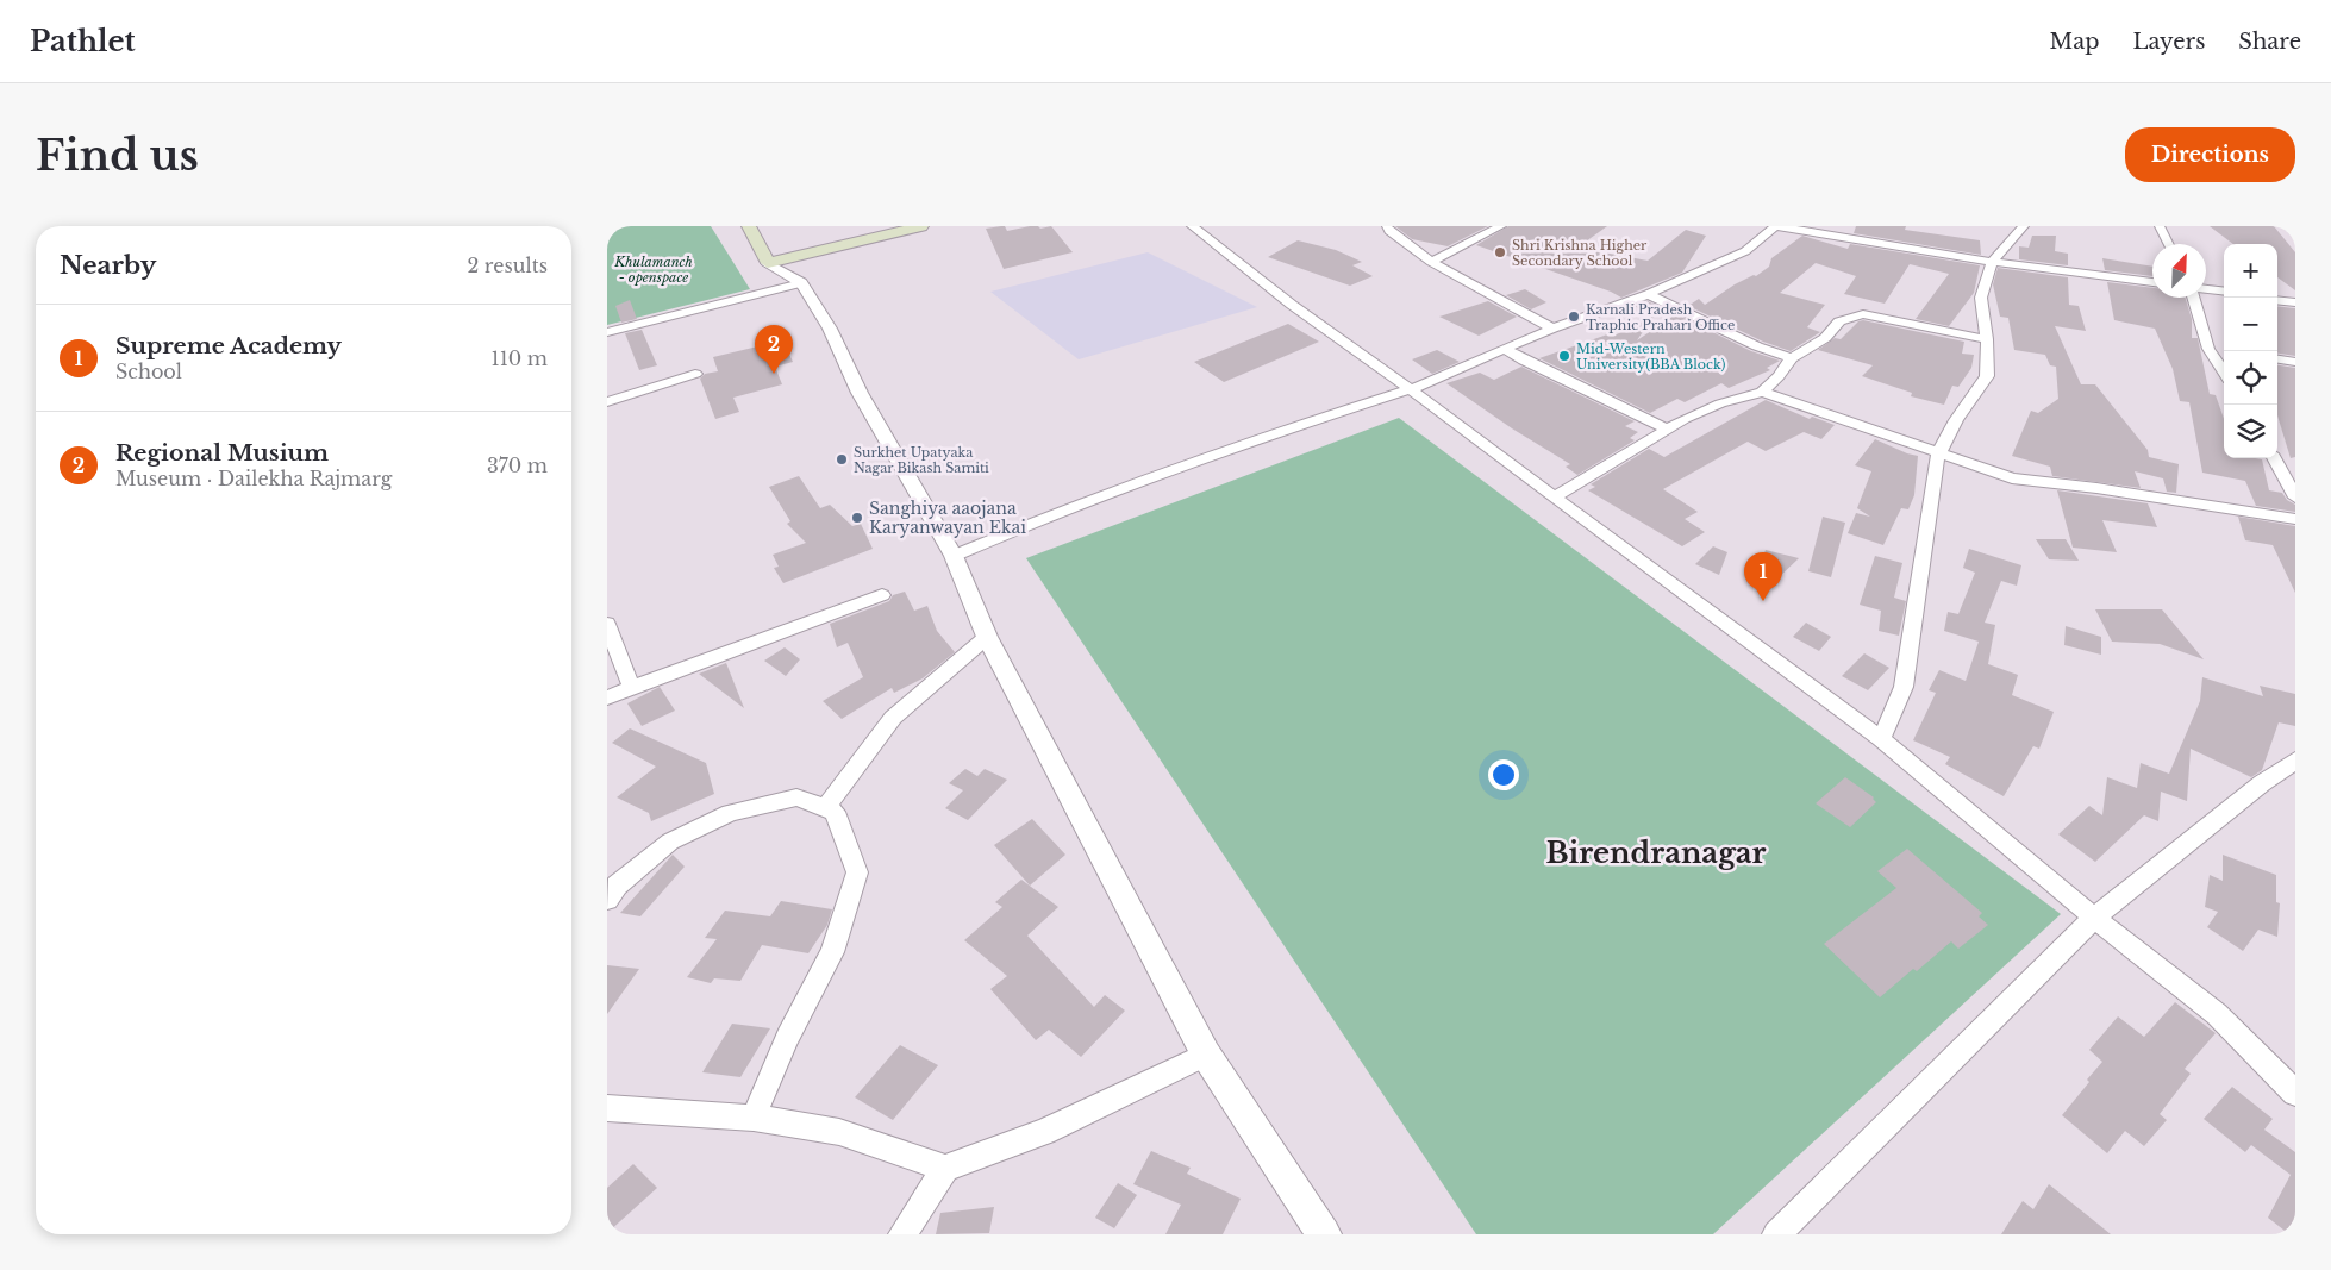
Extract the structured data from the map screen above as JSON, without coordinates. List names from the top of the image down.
{
  "districts": ["Birendranagar"],
  "parks": ["Khulamanch - openspace"],
  "places": [
    "Shri Krishna Higher Secondary School",
    "Karnali Pradesh Traphic Prahari Office",
    "Mid-Western University(BBA Block)",
    "Surkhet Upatyaka Nagar Bikash Samiti",
    "Sanghiya aaojana Karyanwayan Ekai"
  ],
  "north": "top right",
  "page": {
    "header": "Pathlet",
    "nav": ["Map", "Layers", "Share"],
    "buttons": "Directions",
    "title": "Find us",
    "heading": ["Nearby", "2 results"],
    "map_buttons": ["+", "−"],
    "list": [
      {
        "mark": "1",
        "name": "Supreme Academy",
        "note": "School",
        "value": "110 m"
      },
      {
        "mark": "2",
        "name": "Regional Musium",
        "note": "Museum · Dailekha Rajmarg",
        "value": "370 m"
      }
    ],
    "pins": ["2", "1"]
  }
}
